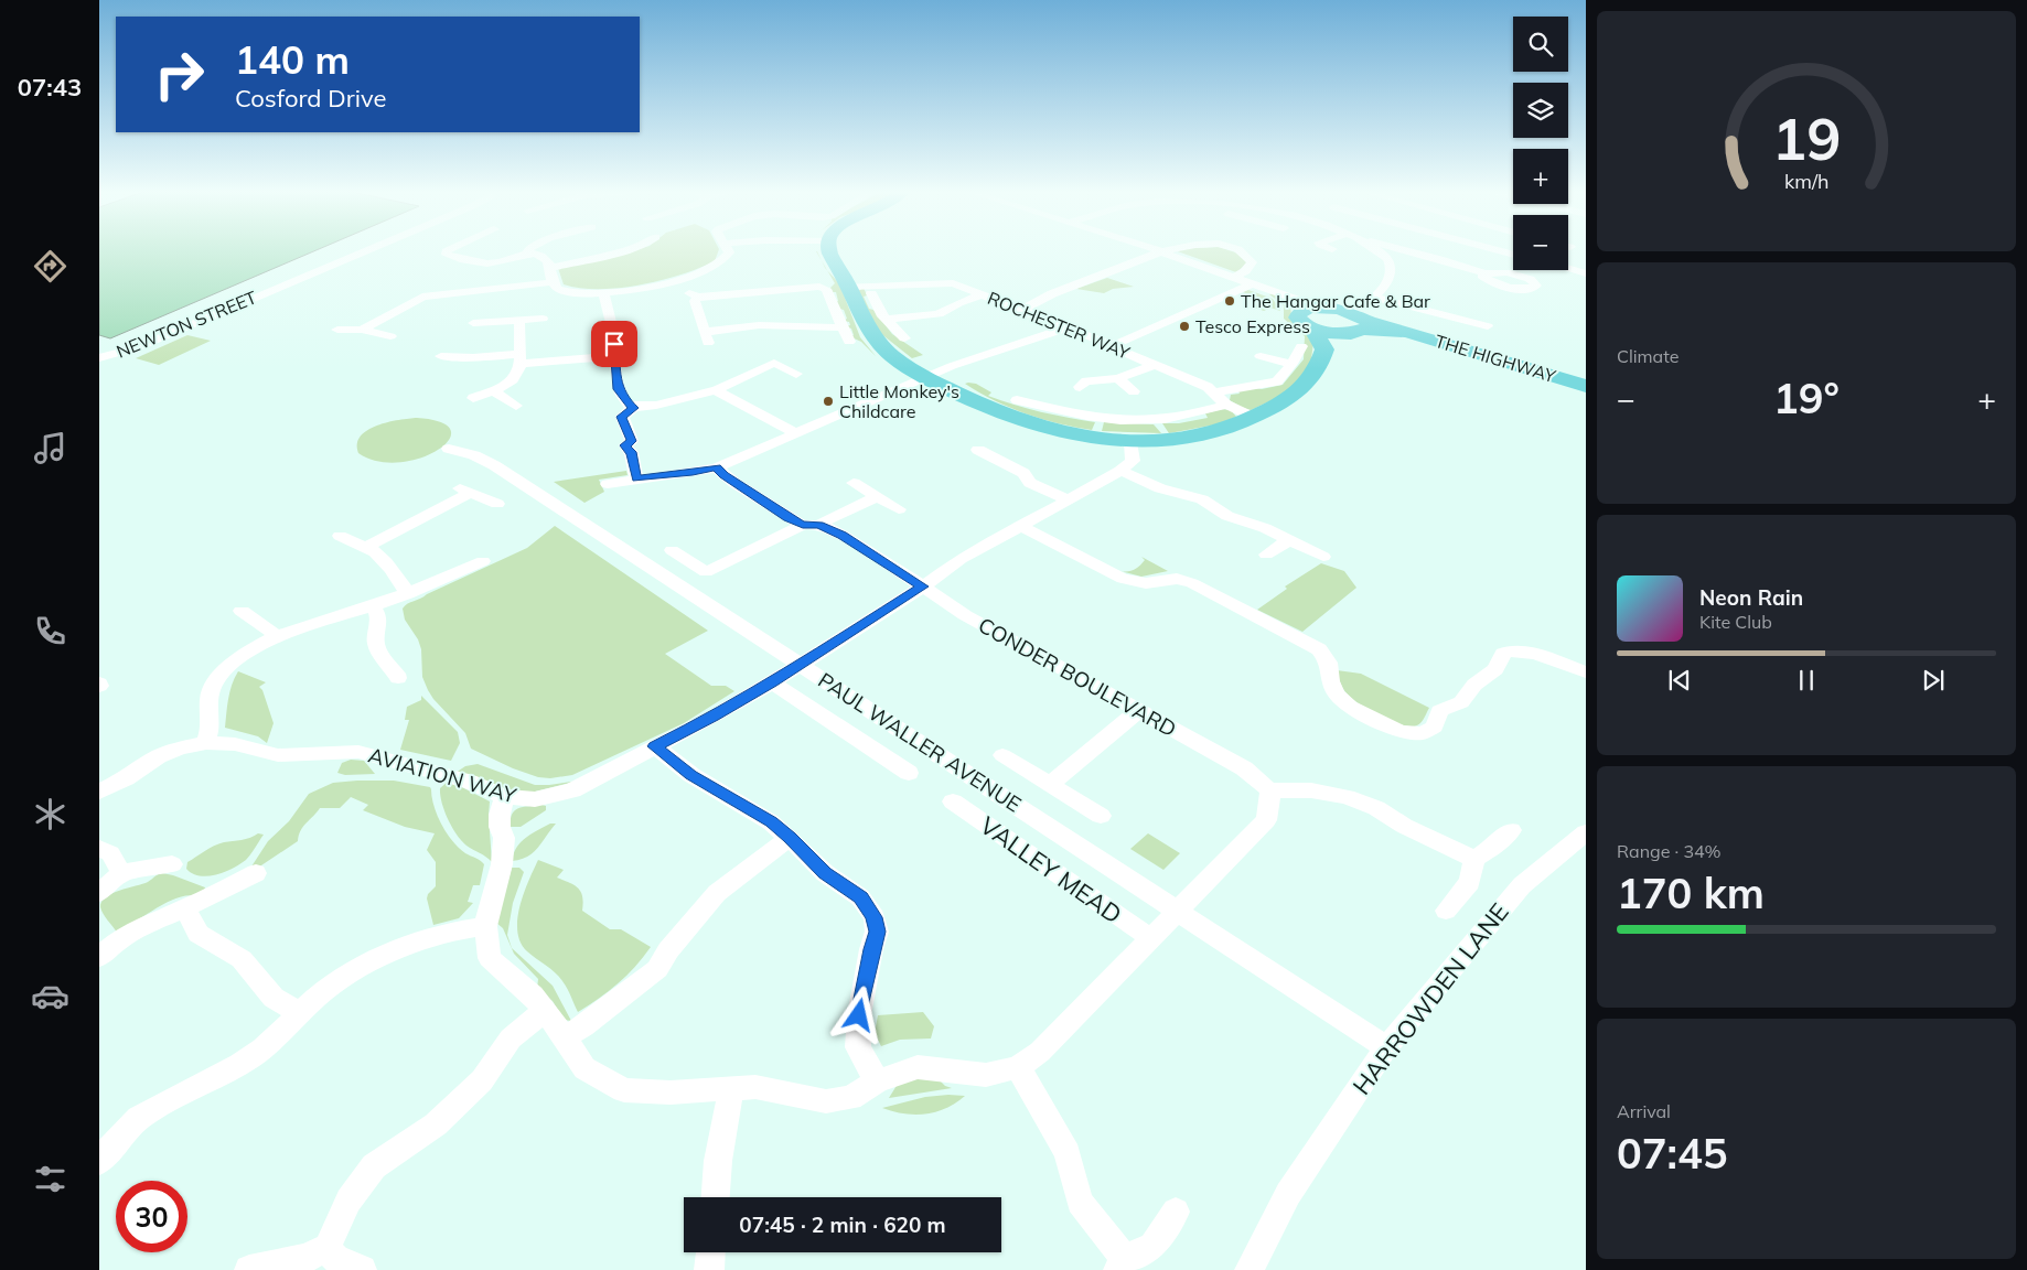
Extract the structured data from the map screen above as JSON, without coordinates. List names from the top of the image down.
{
  "streets": {
    "main road": ["THE HIGHWAY"],
    "street": [
      "NEWTON STREET",
      "ROCHESTER WAY",
      "CONDER BOULEVARD",
      "PAUL WALLER AVENUE",
      "AVIATION WAY",
      "VALLEY MEAD",
      "HARROWDEN LANE"
    ]
  },
  "crossings": [
    ["CONDER BOULEVARD", "AVIATION WAY"],
    ["PAUL WALLER AVENUE", "AVIATION WAY"],
    ["PAUL WALLER AVENUE", "HARROWDEN LANE"]
  ],
  "places": ["The Hangar Cafe & Bar", "Tesco Express", "Little Monkey's Childcare"],
  "page": {
    "tabs": "07:43",
    "map_buttons": ["+", "−"],
    "turn": ["140 m", "Cosford Drive"],
    "tile": [
      "Climate",
      ["Range · 34%", "170 km"],
      ["Arrival", "07:45"]
    ],
    "heat": ["−", "19°", "+"],
    "song": ["Neon Rain", "Kite Club"],
    "limit": "30",
    "trip": "07:45 · 2 min · 620 m",
    "gauge": ["19", "km/h"]
  }
}
